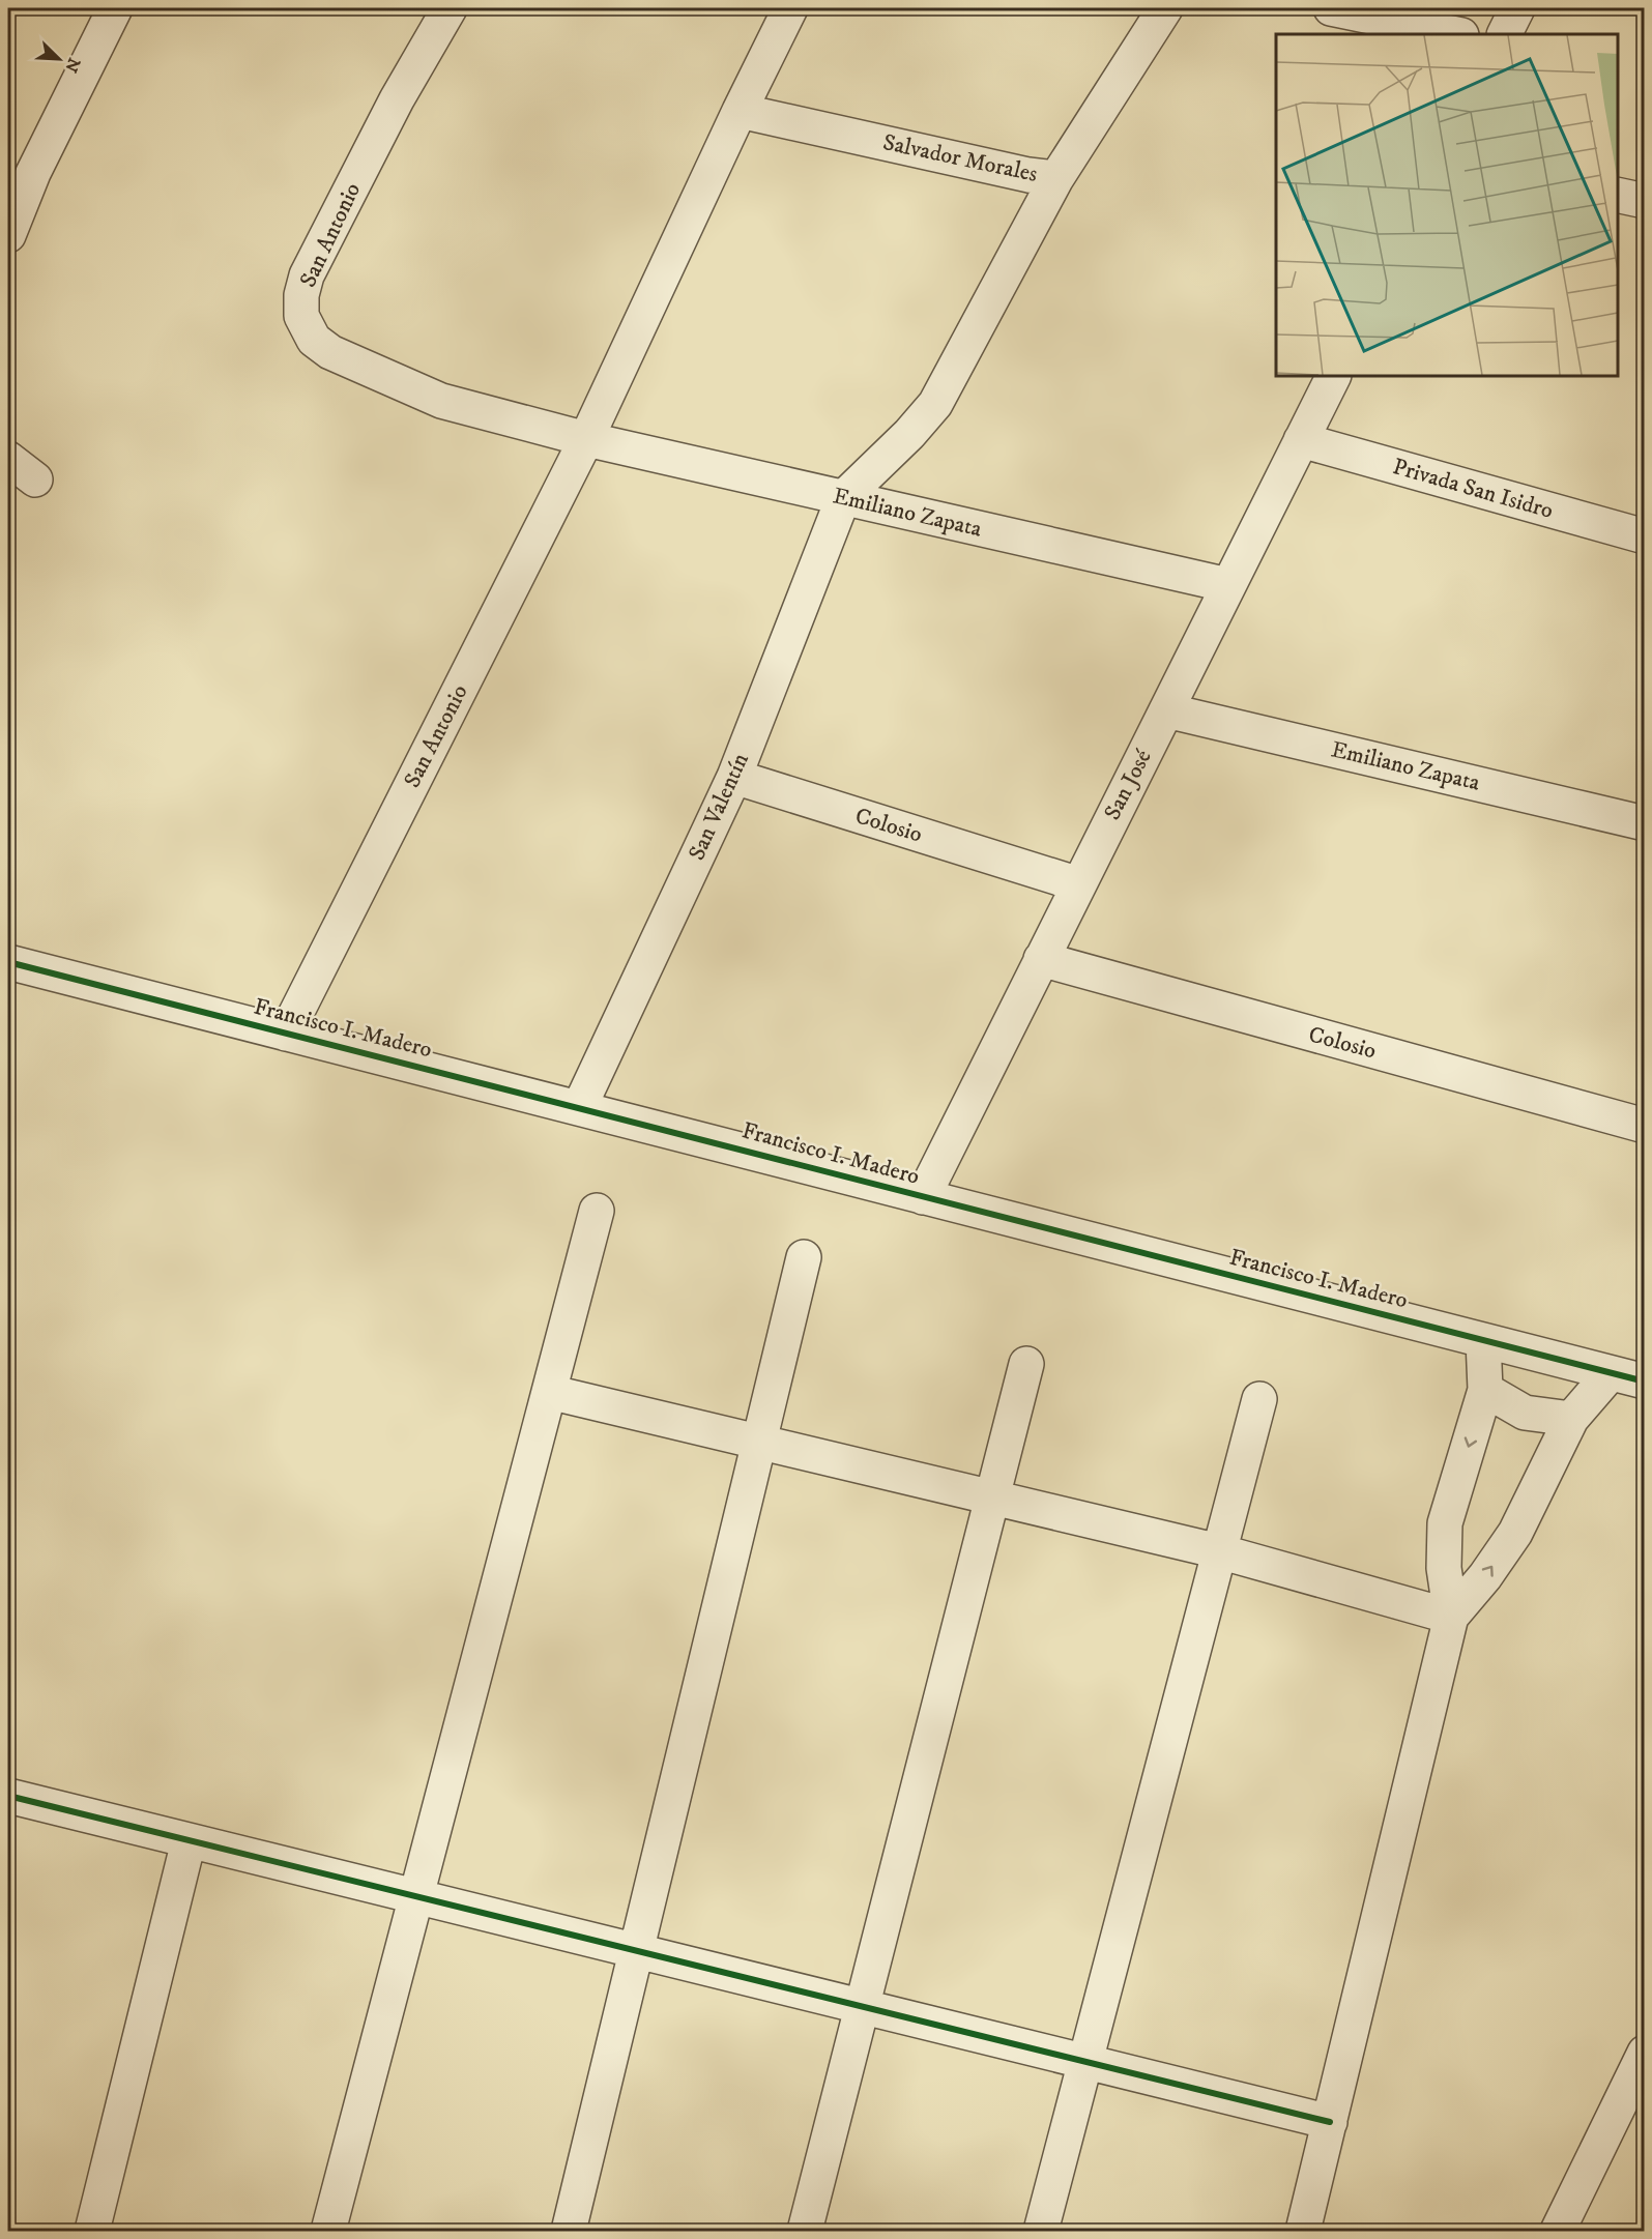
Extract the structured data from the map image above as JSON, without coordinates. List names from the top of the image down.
{
  "streets": {
    "street": [
      "Salvador Morales",
      "San Antonio",
      "Privada San Isidro",
      "Emiliano Zapata",
      "San José",
      "San Valentín",
      "Colosio",
      "Francisco I. Madero"
    ]
  },
  "crossings": [
    ["Salvador Morales", "San Antonio"],
    ["San Antonio", "Emiliano Zapata"],
    ["San Antonio", "Francisco I. Madero"],
    ["Privada San Isidro", "San José"],
    ["Emiliano Zapata", "San José"],
    ["Emiliano Zapata", "San Valentín"],
    ["San José", "Colosio"],
    ["San José", "Francisco I. Madero"],
    ["San Valentín", "Colosio"],
    ["San Valentín", "Francisco I. Madero"]
  ],
  "north": "bottom right"
}
